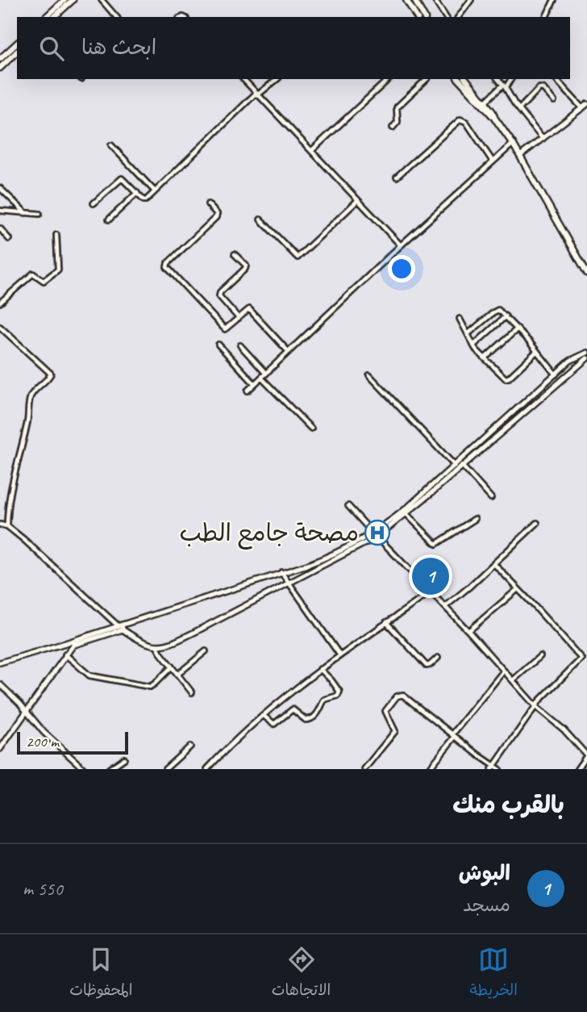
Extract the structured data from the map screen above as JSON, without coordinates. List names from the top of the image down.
{
  "places": {
    "hospital": ["مصحة جامع الطب"]
  },
  "scale_bar": "200 m",
  "page": {
    "search": "ابحث هنا",
    "pins": "1",
    "scale": "200 m",
    "heading": "بالقرب منك",
    "list": [
      {
        "mark": "1",
        "name": "البوش",
        "note": "مسجد",
        "value": "550 m"
      }
    ],
    "nav": ["الخريطة", "الاتجاهات", "المحفوظات"]
  }
}
